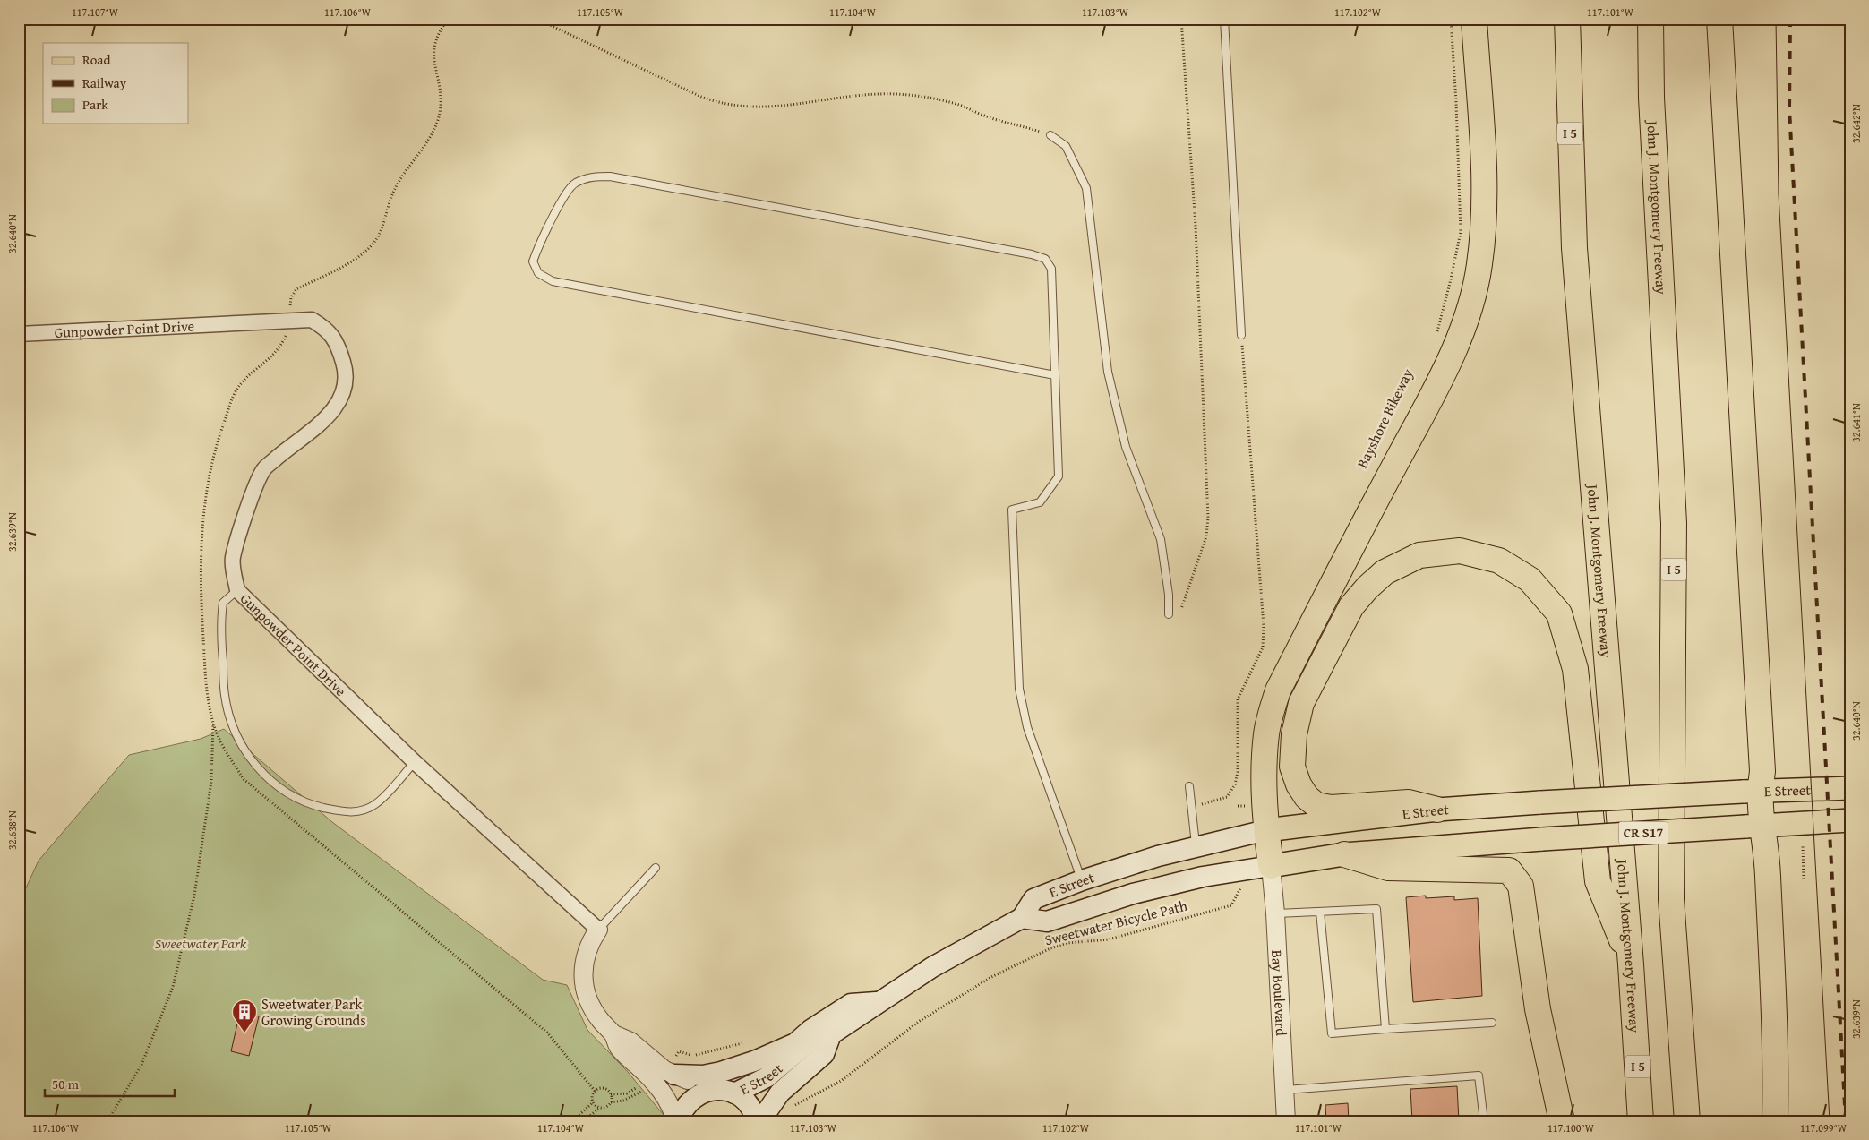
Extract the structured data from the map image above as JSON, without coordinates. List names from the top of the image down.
{
  "streets": {
    "highway": ["I 5", "John J. Montgomery Freeway"],
    "main road": ["E Street", "CR S17"],
    "street": ["Gunpowder Point Drive", "Bay Boulevard"],
    "path": ["Sweetwater Bicycle Path"]
  },
  "crossings": [
    ["E Street", "Bay Boulevard"]
  ],
  "parks": ["Sweetwater Park"],
  "places": {
    "building": ["Sweetwater Park Growing Grounds"]
  },
  "legend": ["Road", "Railway", "Park"],
  "scale_bar": "50 m",
  "coordinates": [
    "117.107°W",
    "117.106°W",
    "117.105°W",
    "117.104°W",
    "117.103°W",
    "117.102°W",
    "117.101°W",
    "32.642°N",
    "32.640°N",
    "32.641°N",
    "32.639°N",
    "32.638°N",
    "117.100°W",
    "117.099°W"
  ]
}
